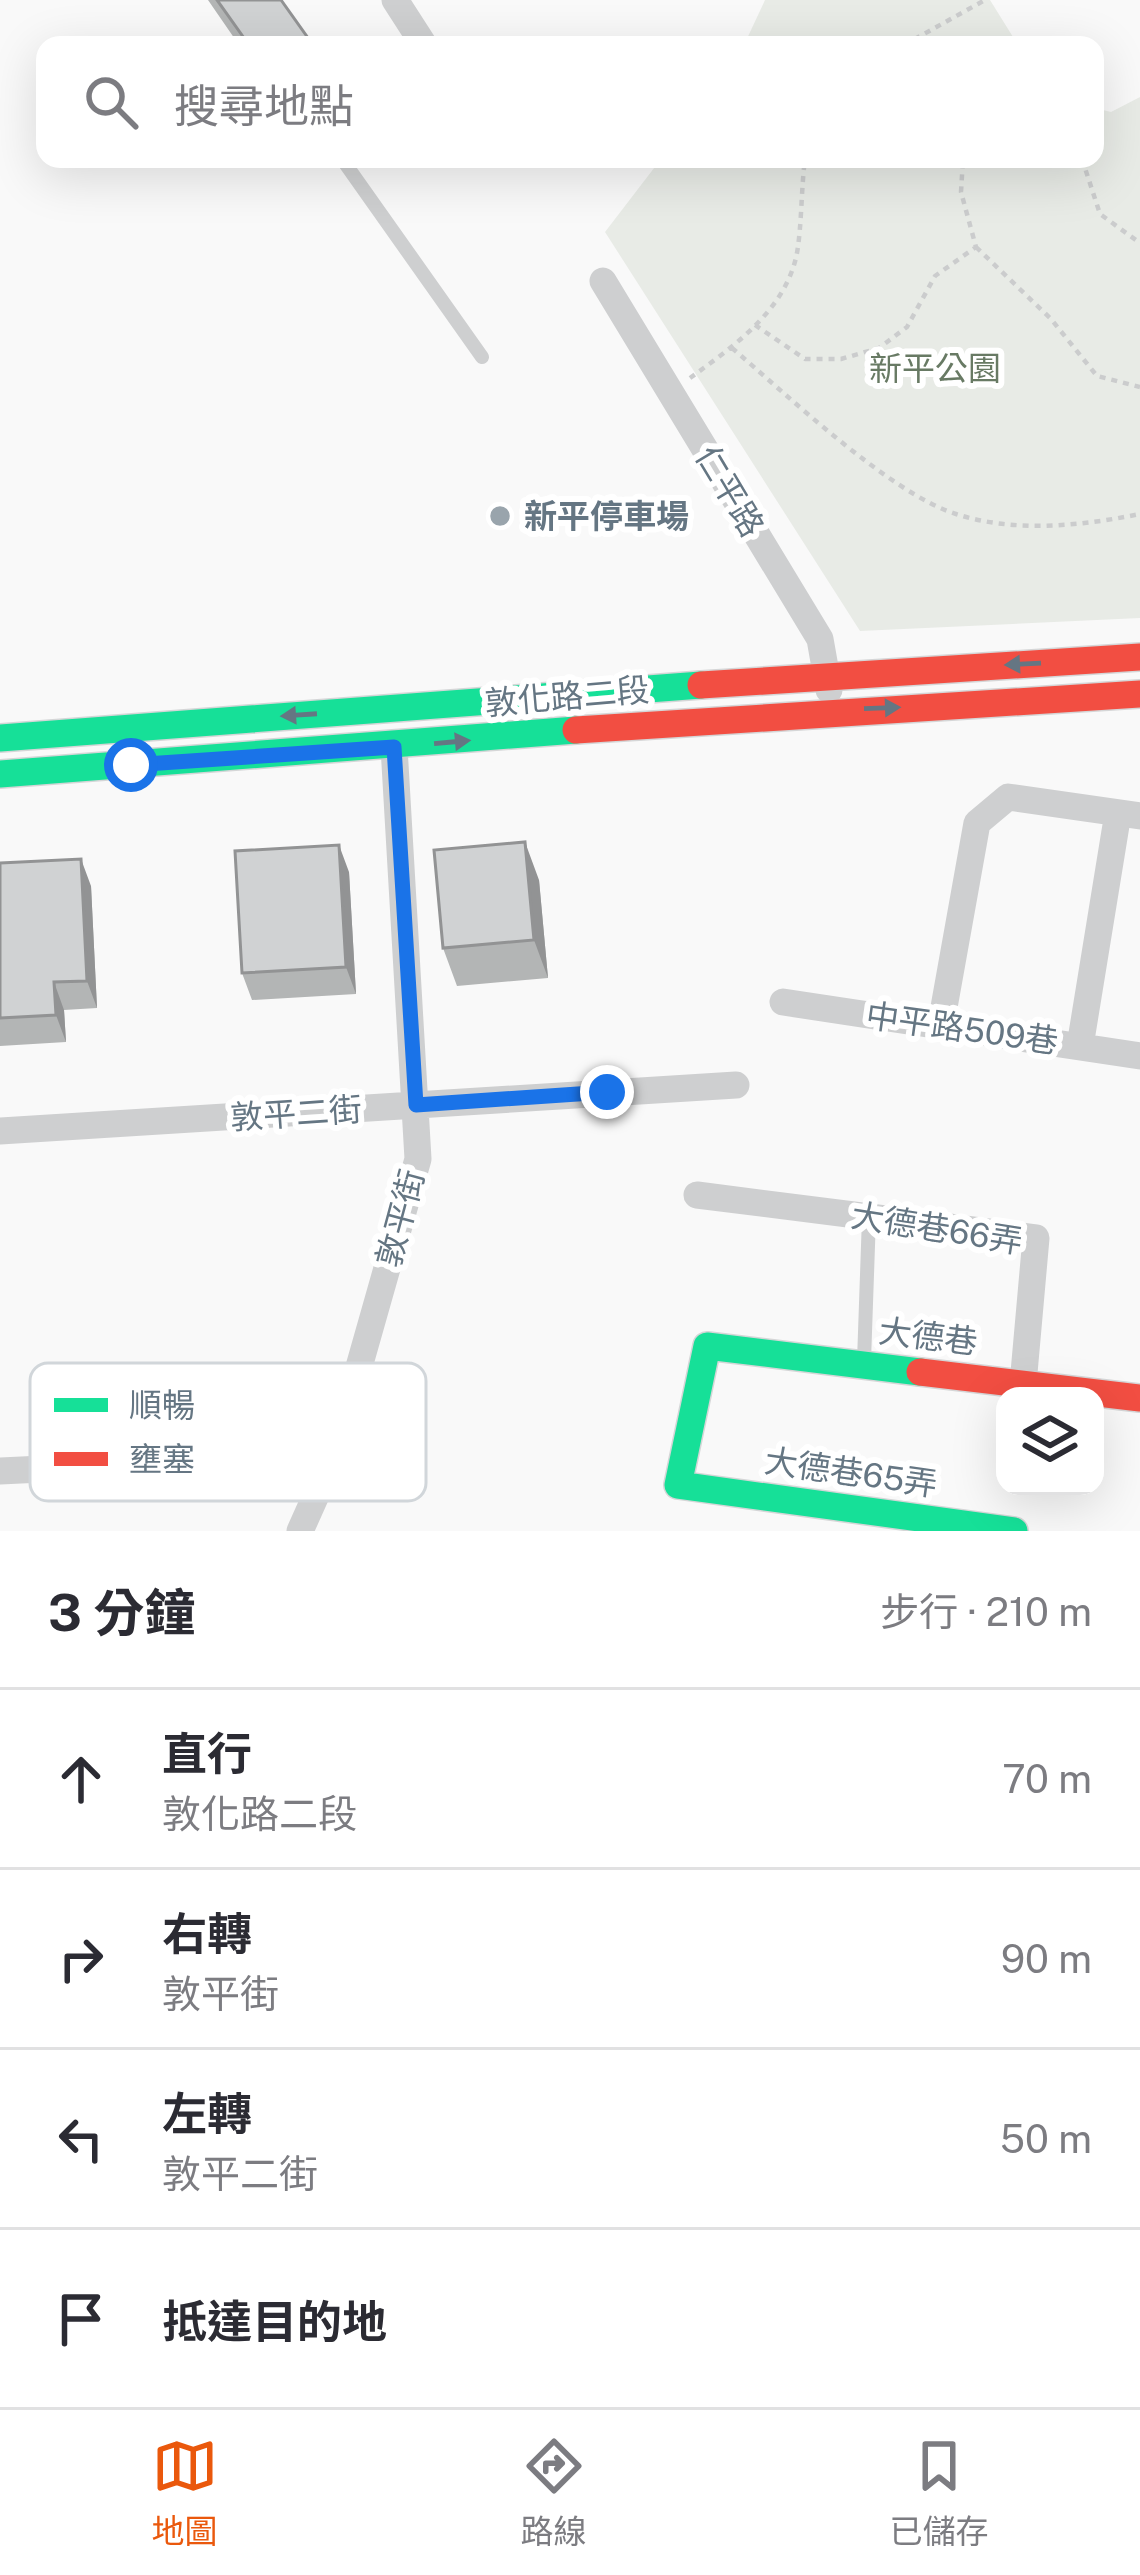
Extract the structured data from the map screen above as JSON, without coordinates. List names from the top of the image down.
{
  "streets": {
    "street": [
      "仁平路",
      "敦化路二段",
      "中平路509巷",
      "敦平二街",
      "敦平街",
      "大德巷66弄",
      "大德巷",
      "大德巷65弄"
    ]
  },
  "crossings": [
    ["仁平路", "敦化路二段"],
    ["敦化路二段", "敦平街"],
    ["敦平二街", "敦平街"],
    ["大德巷66弄", "大德巷"],
    ["大德巷", "大德巷65弄"]
  ],
  "parks": ["新平公園"],
  "places": ["新平停車場"],
  "legend": ["順暢", "壅塞"],
  "page": {
    "search": "搜尋地點",
    "heading": ["3 分鐘", "步行 · 210 m"],
    "list": [
      ["直行", "敦化路二段", "70 m"],
      ["右轉", "敦平街", "90 m"],
      ["左轉", "敦平二街", "50 m"],
      "抵達目的地"
    ],
    "nav": ["地圖", "路線", "已儲存"]
  }
}
